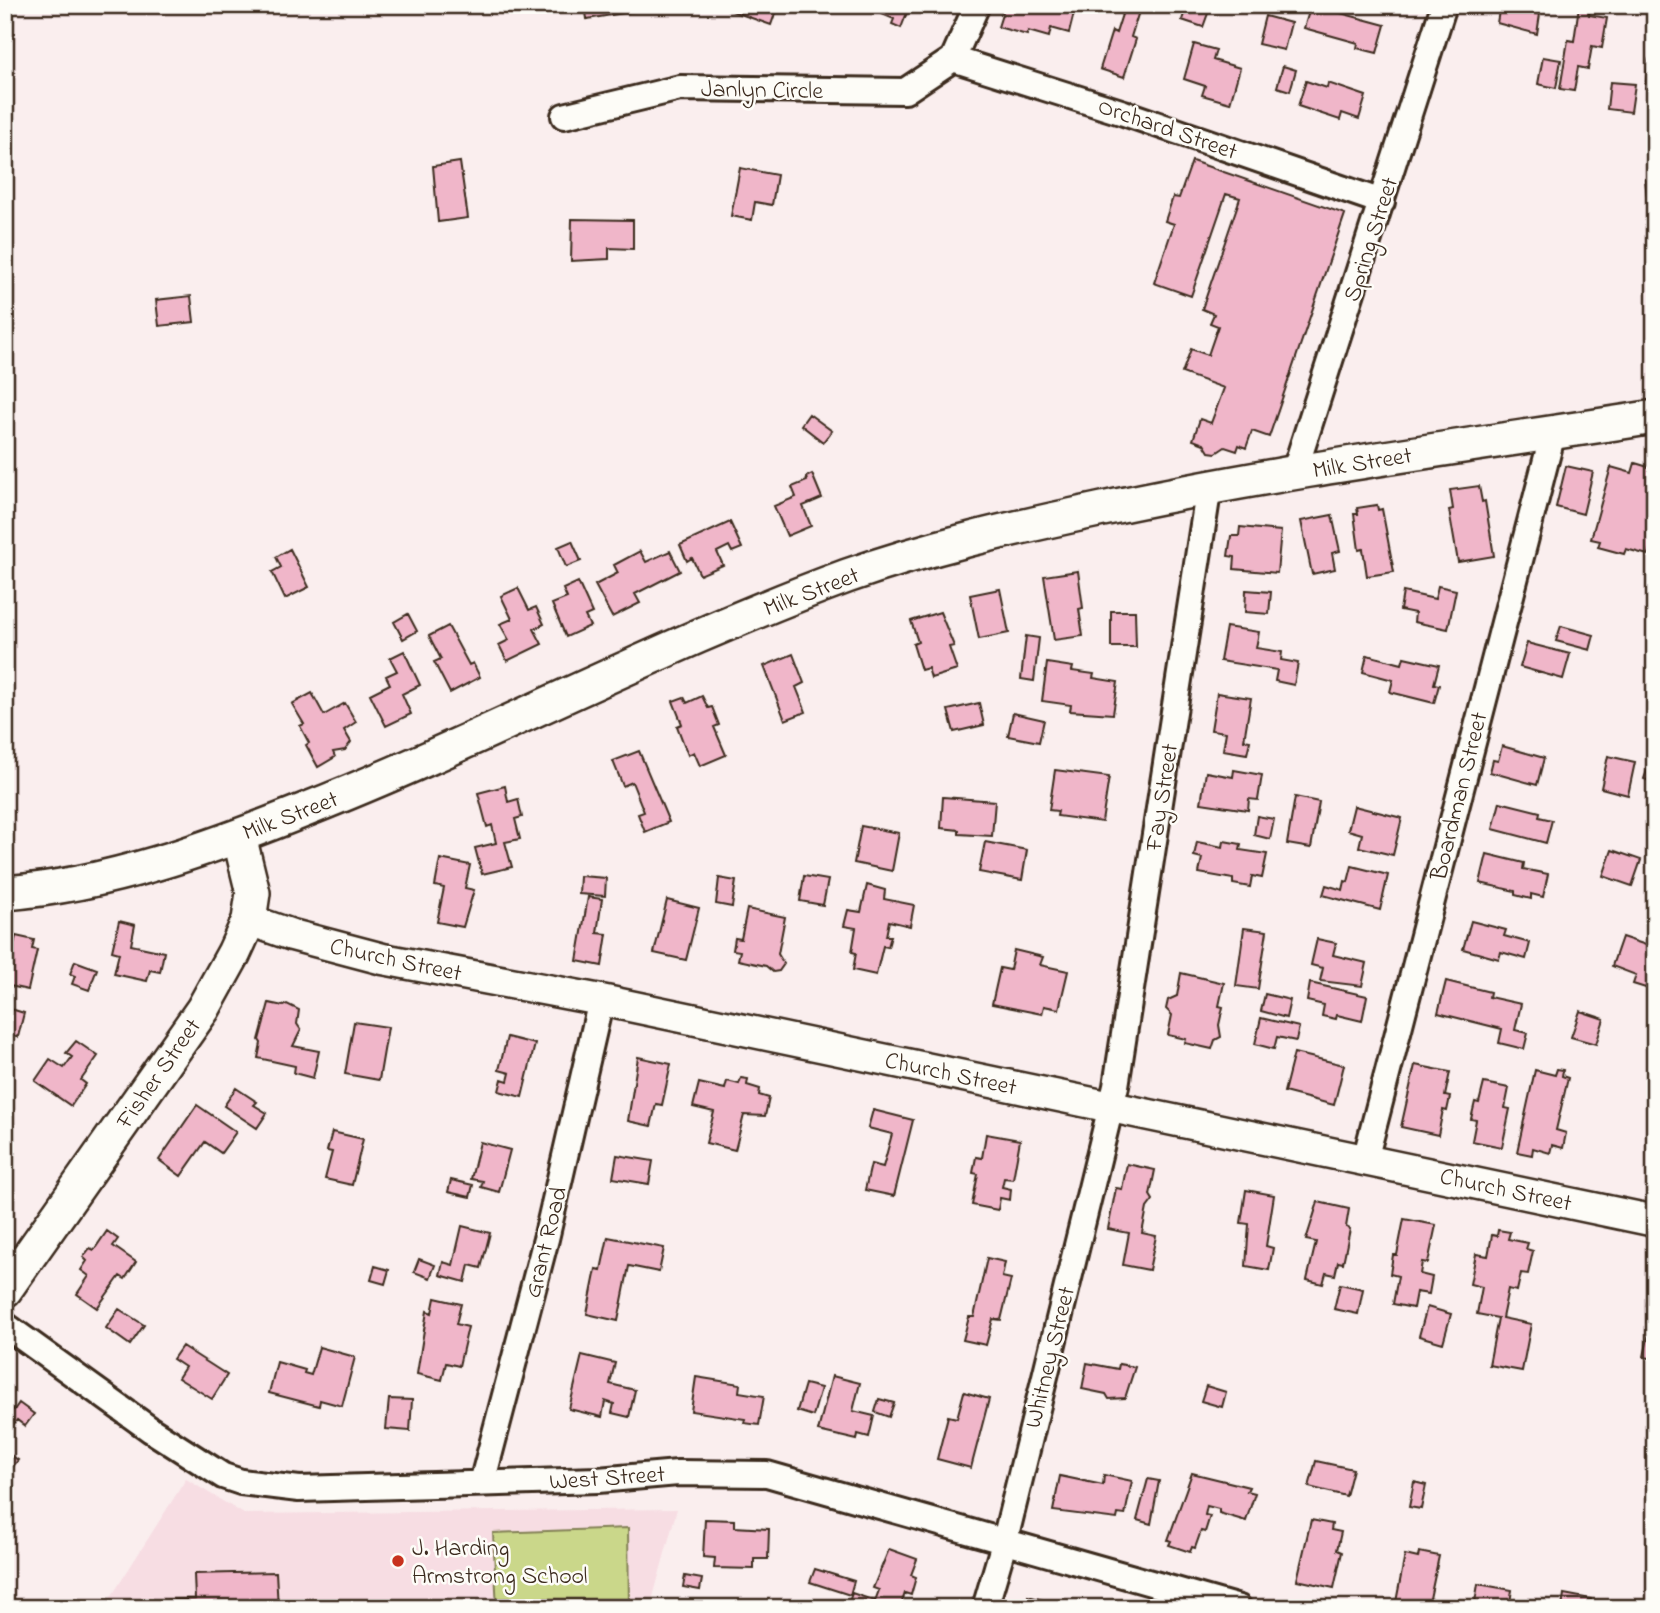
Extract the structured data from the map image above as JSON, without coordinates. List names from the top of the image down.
{
  "streets": {
    "main road": ["Milk Street", "Fisher Street"],
    "street": [
      "Janlyn Circle",
      "Orchard Street",
      "Spring Street",
      "Boardman Street",
      "Fay Street",
      "Church Street",
      "Grant Road",
      "Whitney Street",
      "West Street"
    ]
  },
  "crossings": [
    ["Janlyn Circle", "Orchard Street"],
    ["Orchard Street", "Spring Street"],
    ["Spring Street", "Milk Street"],
    ["Milk Street", "Boardman Street"],
    ["Milk Street", "Fay Street"],
    ["Milk Street", "Fisher Street"],
    ["Boardman Street", "Church Street"],
    ["Fay Street", "Church Street"],
    ["Fay Street", "Whitney Street"],
    ["Church Street", "Fisher Street"],
    ["Church Street", "Grant Road"],
    ["Church Street", "Whitney Street"],
    ["Grant Road", "West Street"],
    ["Whitney Street", "West Street"]
  ],
  "places": ["J. Harding Armstrong School"]
}
